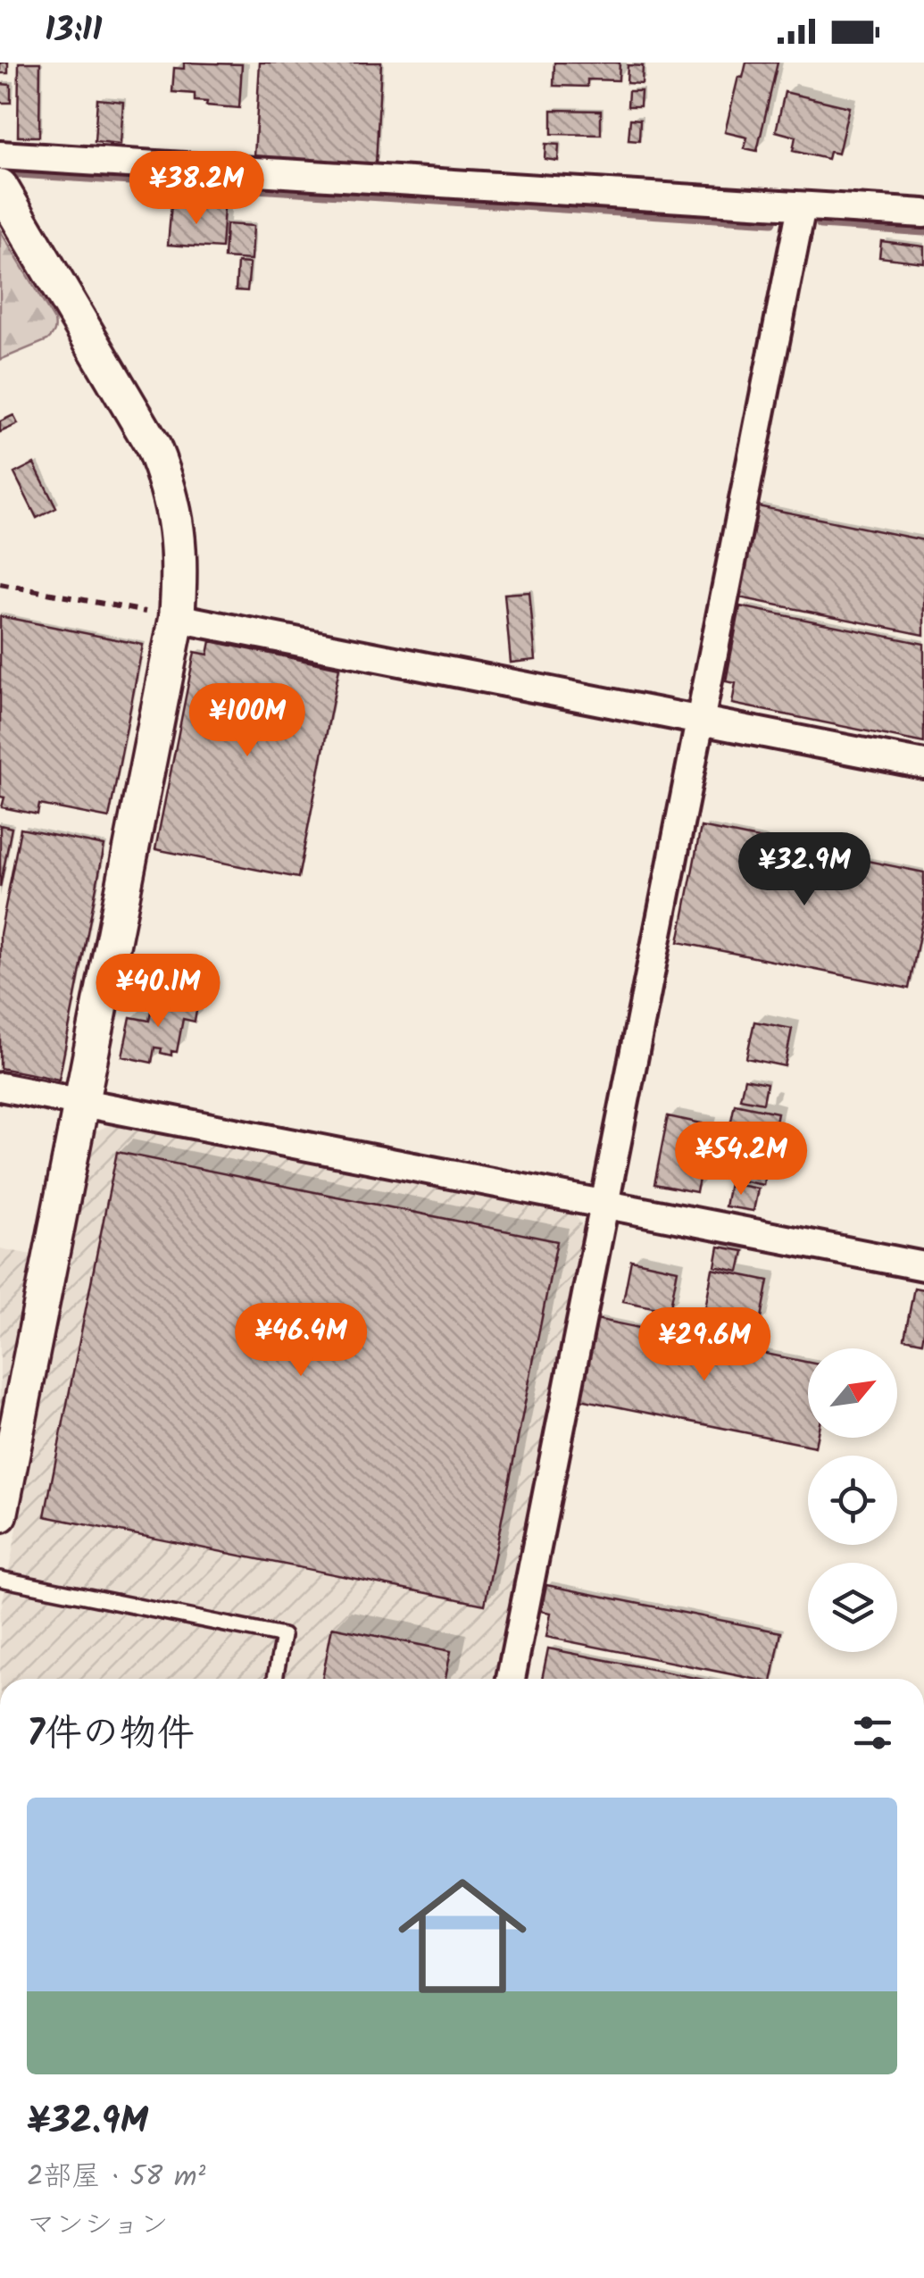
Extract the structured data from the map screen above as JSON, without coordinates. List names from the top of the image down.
{
  "north": "top right",
  "page": {
    "status": "13:11",
    "price": [
      "¥38.2M",
      "¥100M",
      "¥32.9M",
      "¥40.1M",
      "¥54.2M",
      "¥46.4M",
      "¥29.6M"
    ],
    "heading": "7件の物件",
    "list": [
      {
        "name": "¥32.9M",
        "note": "2部屋 · 58 m² · マンション"
      }
    ]
  }
}
